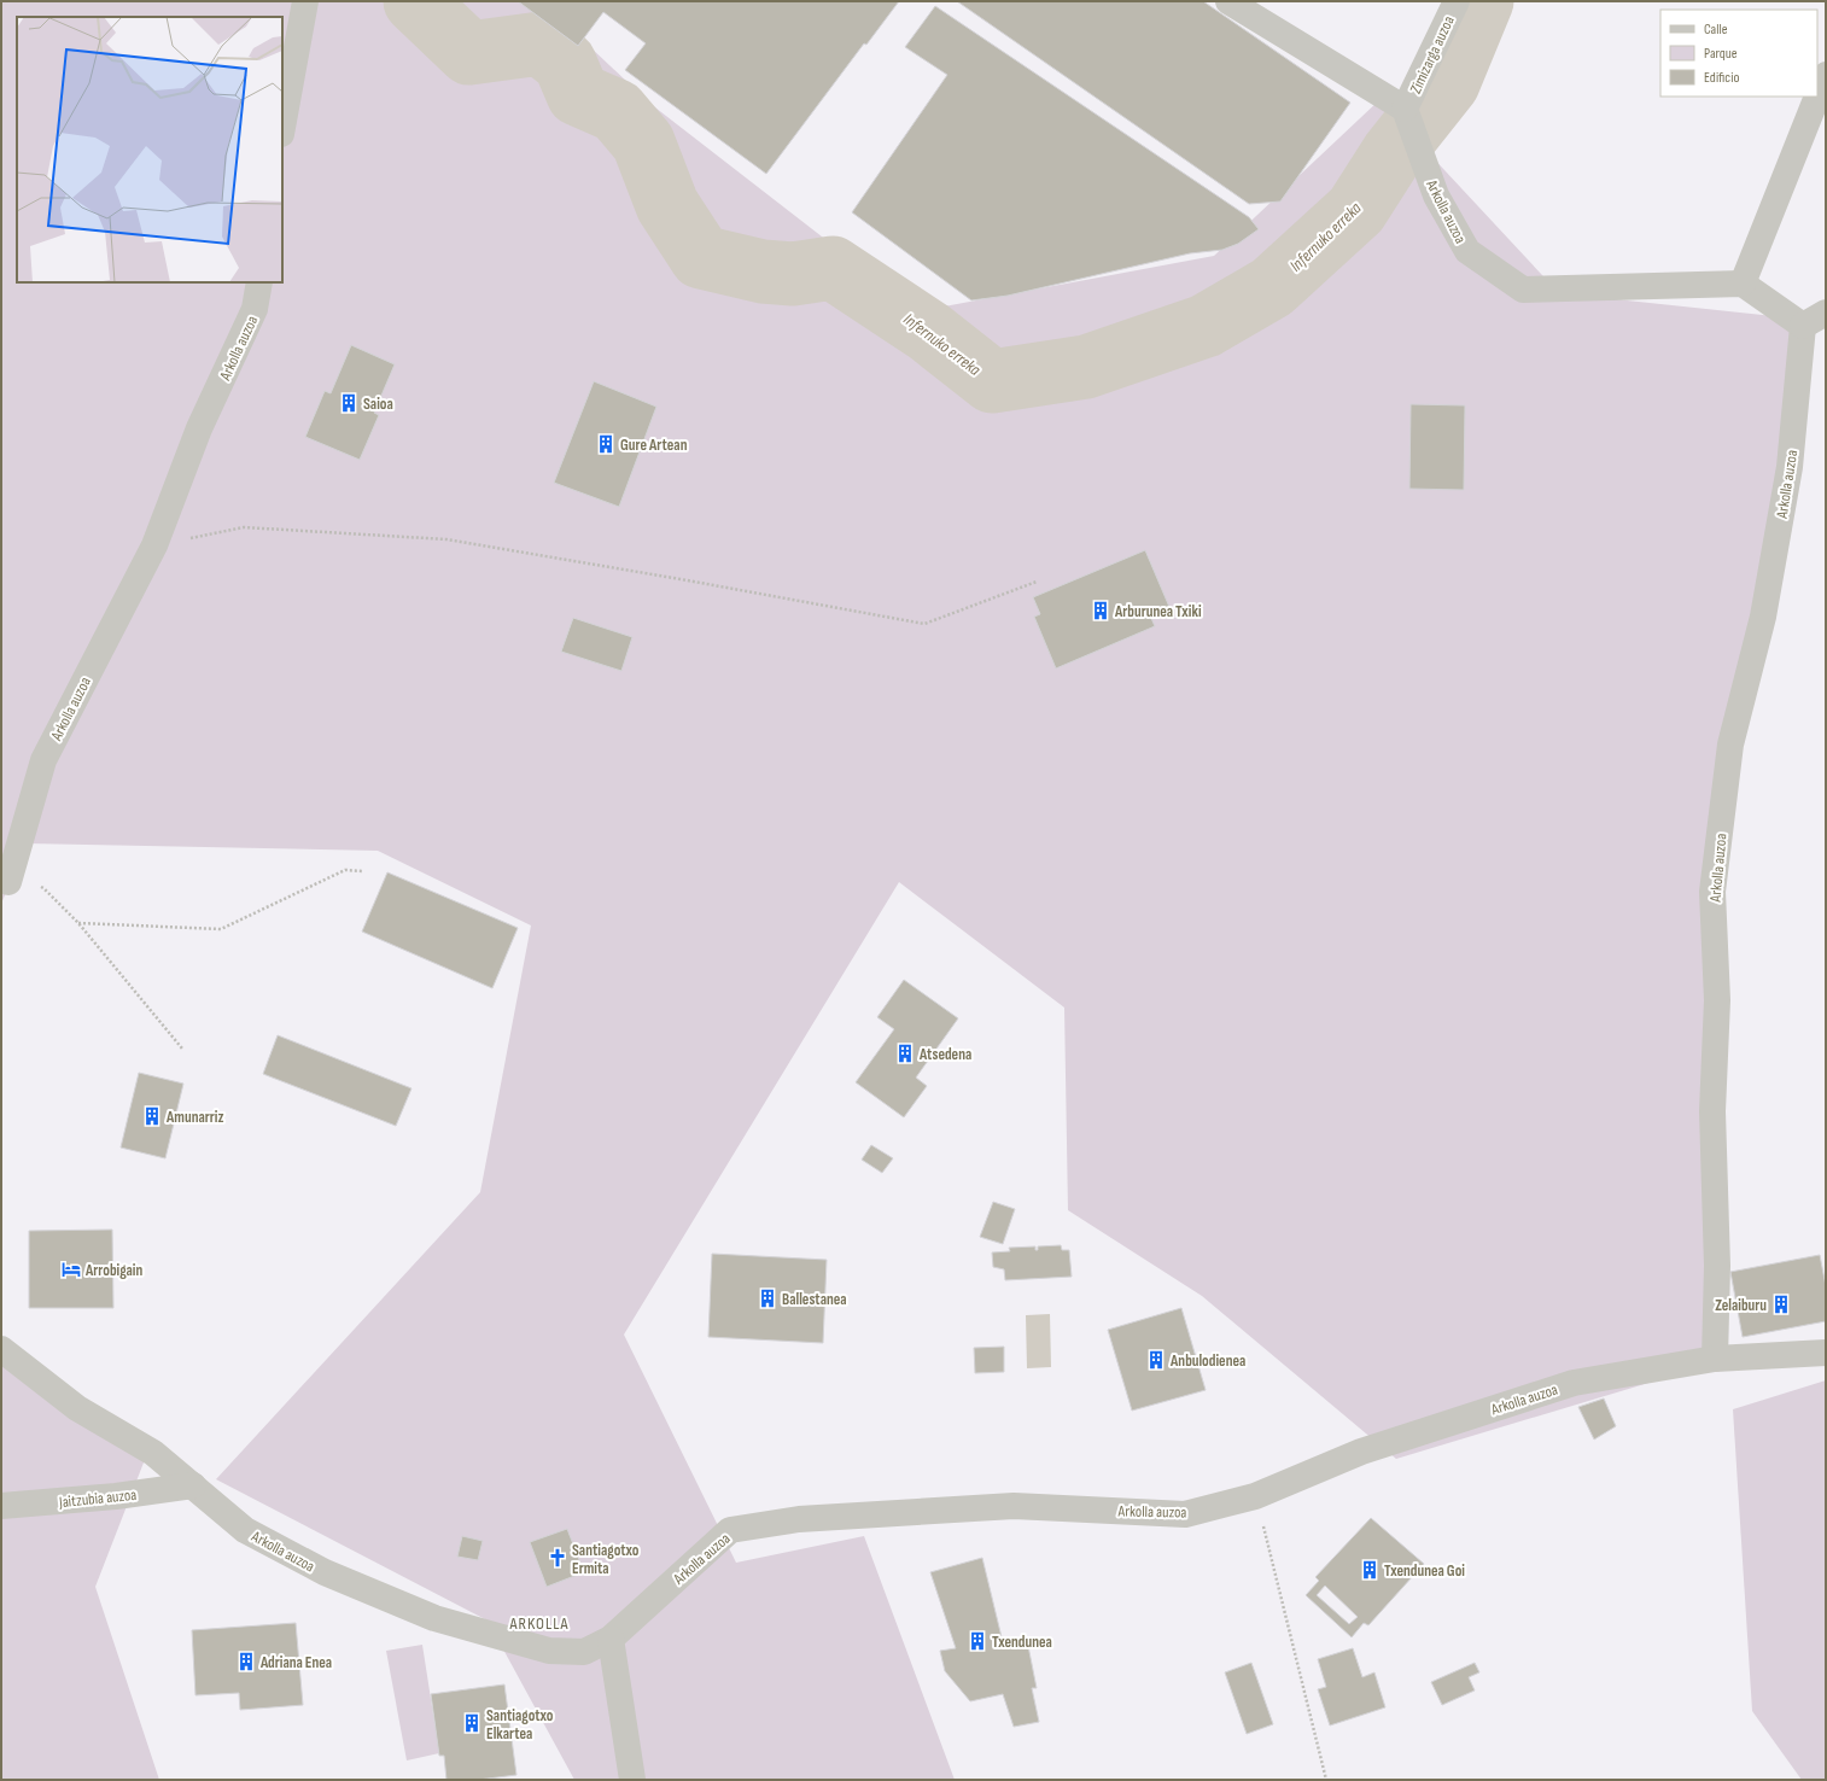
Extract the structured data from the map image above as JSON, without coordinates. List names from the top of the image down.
{
  "streets": {
    "street": ["Zimizarga auzoa", "Arkolla auzoa", "Jaitzubia auzoa"]
  },
  "crossings": [
    ["Zimizarga auzoa", "Arkolla auzoa"],
    ["Arkolla auzoa", "Jaitzubia auzoa"]
  ],
  "districts": ["ARKOLLA"],
  "water": ["Infernuko erreka"],
  "places": {
    "building": [
      "Saioa",
      "Gure Artean",
      "Arburunea Txiki",
      "Atsedena",
      "Amunarriz",
      "Ballestanea",
      "Zelaiburu",
      "Anbulodienea",
      "Txendunea Goi",
      "Txendunea",
      "Adriana Enea",
      "Santiagotxo Elkartea"
    ],
    "hotel": ["Arrobigain"],
    "church": ["Santiagotxo Ermita"]
  },
  "legend": ["Calle", "Parque", "Edificio"]
}
